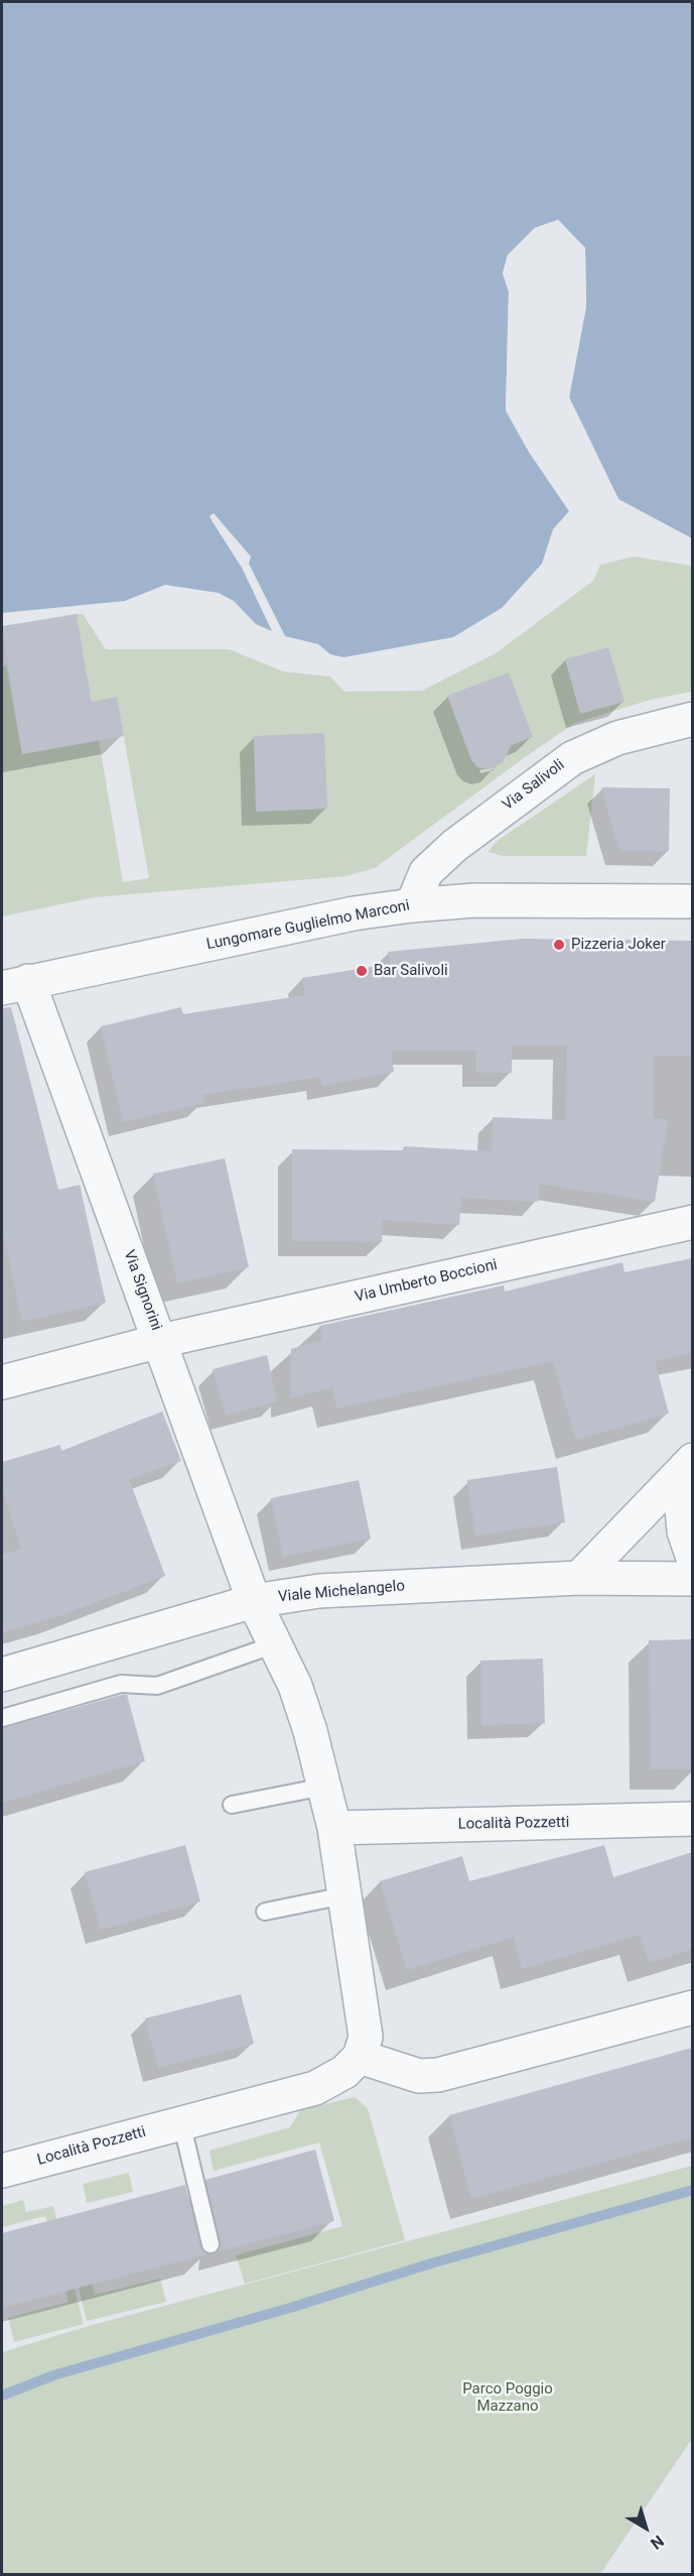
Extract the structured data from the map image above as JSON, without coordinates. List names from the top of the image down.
{
  "streets": {
    "street": [
      "Via Salivoli",
      "Lungomare Guglielmo Marconi",
      "Via Umberto Boccioni",
      "Via Signorini",
      "Viale Michelangelo",
      "Località Pozzetti"
    ]
  },
  "crossings": [
    ["Via Salivoli", "Lungomare Guglielmo Marconi"],
    ["Lungomare Guglielmo Marconi", "Via Signorini"],
    ["Via Umberto Boccioni", "Via Signorini"],
    ["Via Signorini", "Viale Michelangelo"]
  ],
  "parks": ["Parco Poggio Mazzano"],
  "places": ["Pizzeria Joker", "Bar Salivoli"],
  "north": "bottom right"
}
